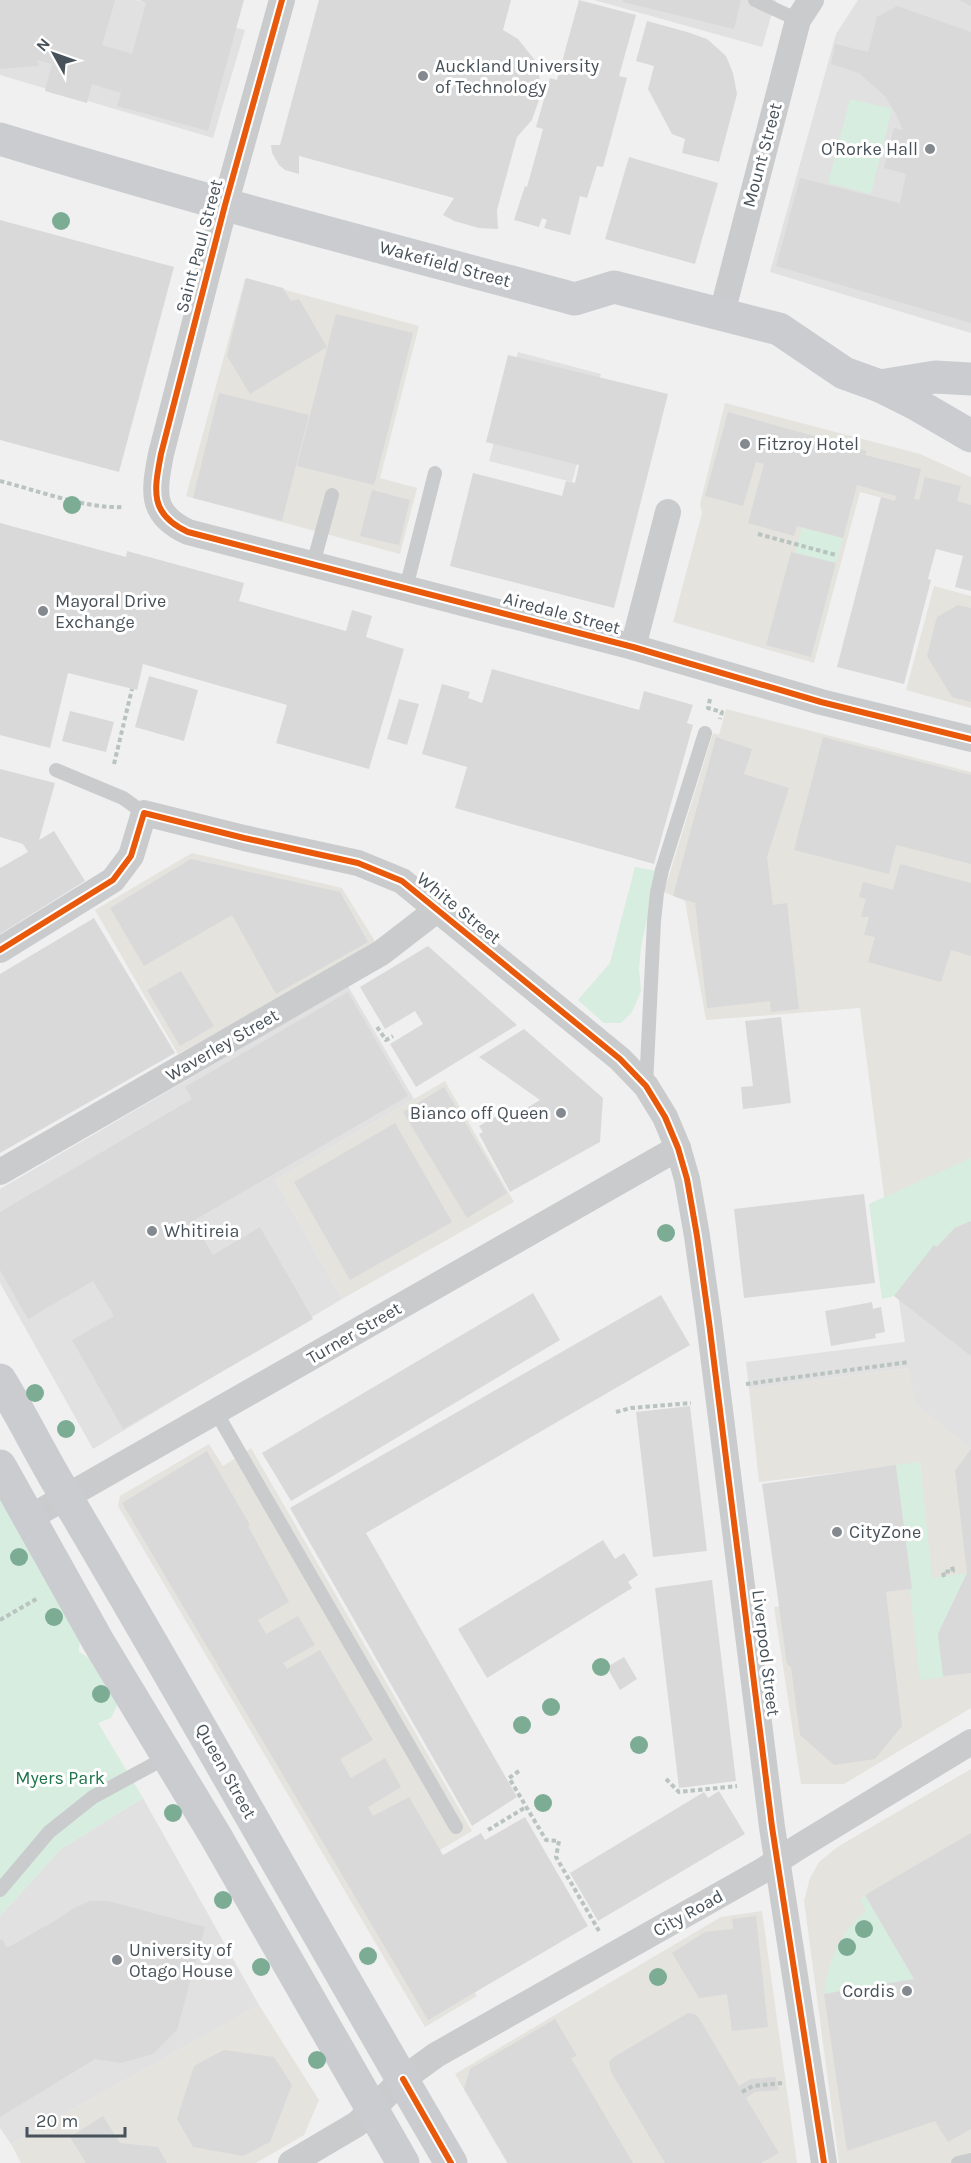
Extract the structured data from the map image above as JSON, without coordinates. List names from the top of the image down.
{
  "streets": {
    "main road": ["Wakefield Street", "Queen Street"],
    "street": [
      "Mount Street",
      "Saint Paul Street",
      "Airedale Street",
      "White Street",
      "Waverley Street",
      "Turner Street",
      "Liverpool Street",
      "City Road"
    ]
  },
  "crossings": [
    ["Mount Street", "Wakefield Street"],
    ["Saint Paul Street", "Wakefield Street"],
    ["Saint Paul Street", "Airedale Street"],
    ["White Street", "Waverley Street"],
    ["White Street", "Turner Street"],
    ["White Street", "Liverpool Street"],
    ["Turner Street", "Liverpool Street"],
    ["Turner Street", "Queen Street"],
    ["Liverpool Street", "City Road"],
    ["Queen Street", "City Road"]
  ],
  "parks": ["Myers Park"],
  "places": [
    "Auckland University of Technology",
    "O'Rorke Hall",
    "Fitzroy Hotel",
    "Mayoral Drive Exchange",
    "Bianco off Queen",
    "Whitireia",
    "CityZone",
    "University of Otago House",
    "Cordis"
  ],
  "scale_bar": "20 m",
  "north": "top left"
}
